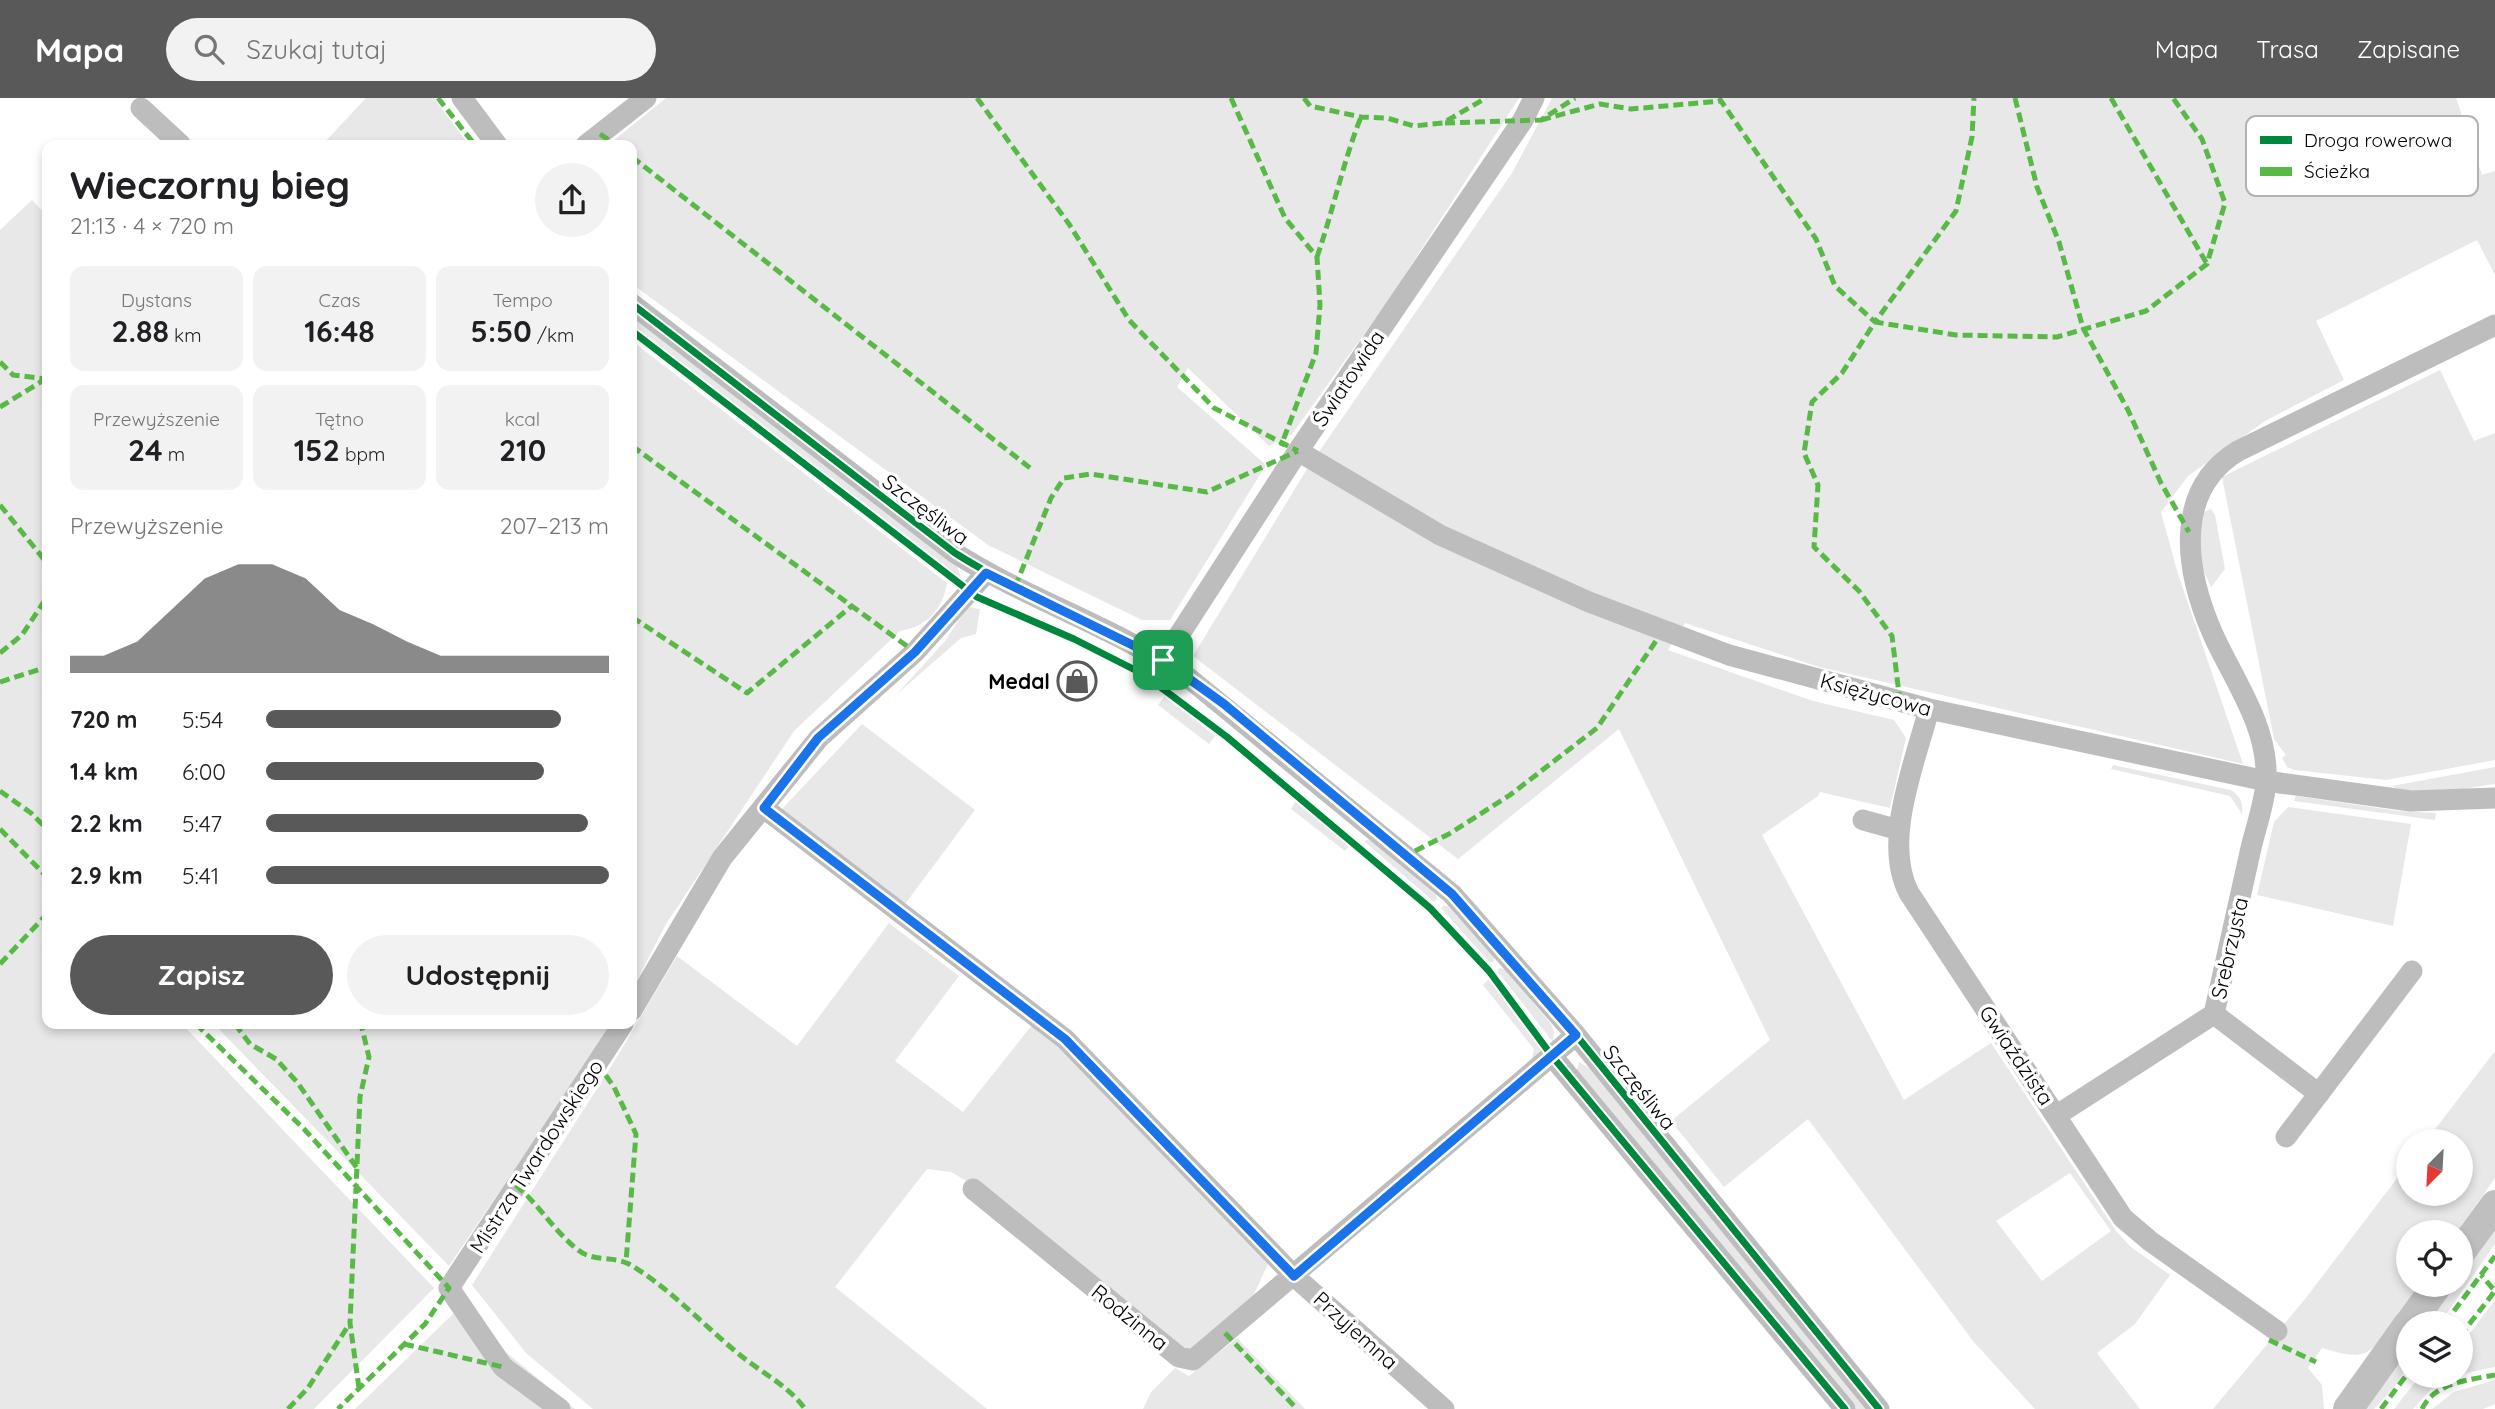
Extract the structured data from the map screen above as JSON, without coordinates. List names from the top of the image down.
{
  "streets": {
    "street": [
      "Światowida",
      "Szczęśliwa",
      "Księżycowa",
      "Srebrzysta",
      "Gwiaździsta",
      "Mistrza Twardowskiego",
      "Rodzinna",
      "Przyjemna"
    ]
  },
  "crossings": [
    ["Światowida", "Szczęśliwa"],
    ["Światowida", "Księżycowa"],
    ["Szczęśliwa", "Rodzinna"],
    ["Księżycowa", "Srebrzysta"],
    ["Księżycowa", "Gwiaździsta"],
    ["Srebrzysta", "Gwiaździsta"],
    ["Rodzinna", "Przyjemna"]
  ],
  "places": {
    "shop": ["Medal"]
  },
  "legend": ["Droga rowerowa", "Ścieżka"],
  "north": "bottom left",
  "page": {
    "header": "Mapa",
    "search": "Szukaj tutaj",
    "nav": ["Mapa", "Trasa", "Zapisane"],
    "heading": ["Wieczorny bieg", "21:13 · 4 × 720 m"],
    "stats": [
      ["Dystans", "2.88 km"],
      ["Czas", "16:48"],
      ["Tempo", "5:50 /km"],
      ["Przewyższenie", "24 m"],
      ["Tętno", "152 bpm"],
      ["kcal", "210"]
    ],
    "chart": ["Przewyższenie", "207–213 m"],
    "list": [
      {
        "name": "720 m",
        "note": "5:54"
      },
      {
        "name": "1.4 km",
        "note": "6:00"
      },
      {
        "name": "2.2 km",
        "note": "5:47"
      },
      {
        "name": "2.9 km",
        "note": "5:41"
      }
    ],
    "buttons": ["Zapisz", "Udostępnij"]
  }
}
